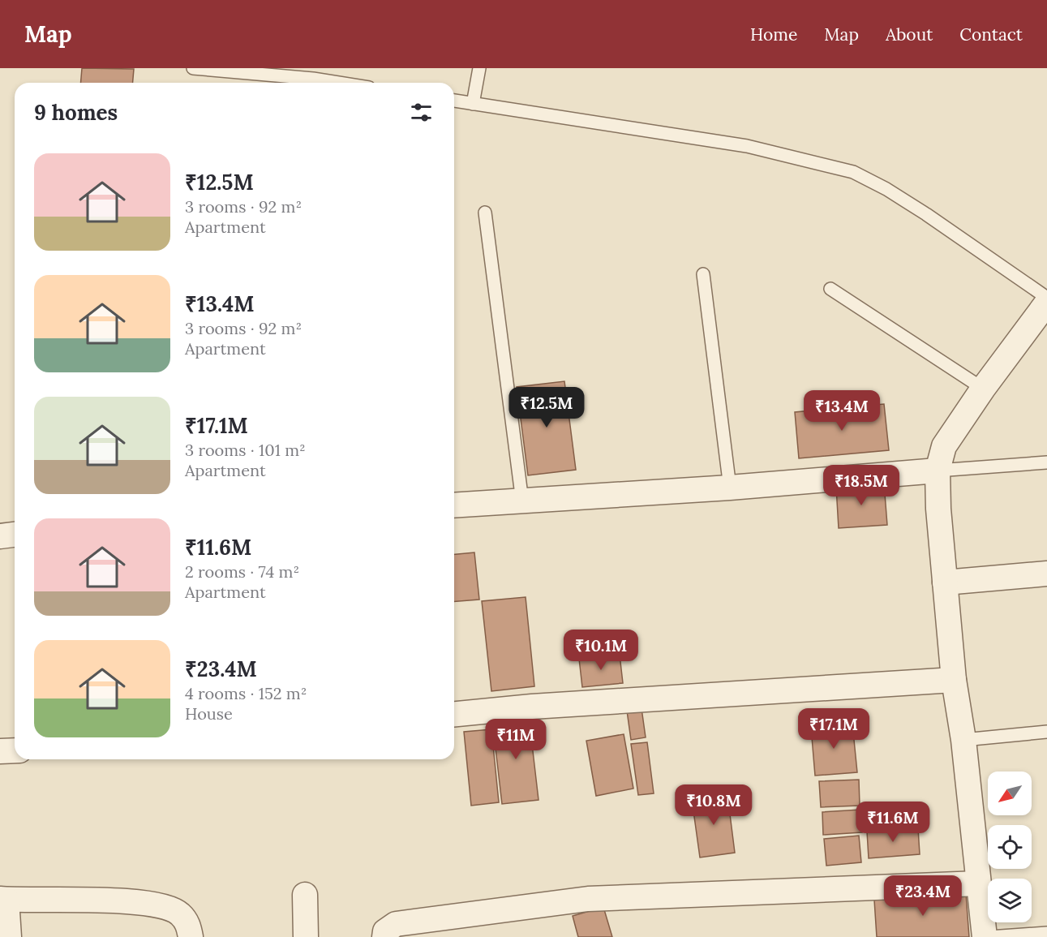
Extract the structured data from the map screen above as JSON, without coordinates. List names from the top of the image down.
{
  "north": "bottom left",
  "page": {
    "header": "Map",
    "nav": [
      "Home",
      "Map",
      "About",
      "Contact"
    ],
    "heading": "9 homes",
    "list": [
      {
        "name": "₹12.5M",
        "note": "3 rooms · 92 m² · Apartment"
      },
      {
        "name": "₹13.4M",
        "note": "3 rooms · 92 m² · Apartment"
      },
      {
        "name": "₹17.1M",
        "note": "3 rooms · 101 m² · Apartment"
      },
      {
        "name": "₹11.6M",
        "note": "2 rooms · 74 m² · Apartment"
      },
      {
        "name": "₹23.4M",
        "note": "4 rooms · 152 m² · House"
      }
    ],
    "price": [
      "₹12.5M",
      "₹13.4M",
      "₹18.5M",
      "₹10.1M",
      "₹17.1M",
      "₹11M",
      "₹10.8M",
      "₹11.6M",
      "₹23.4M"
    ]
  }
}
